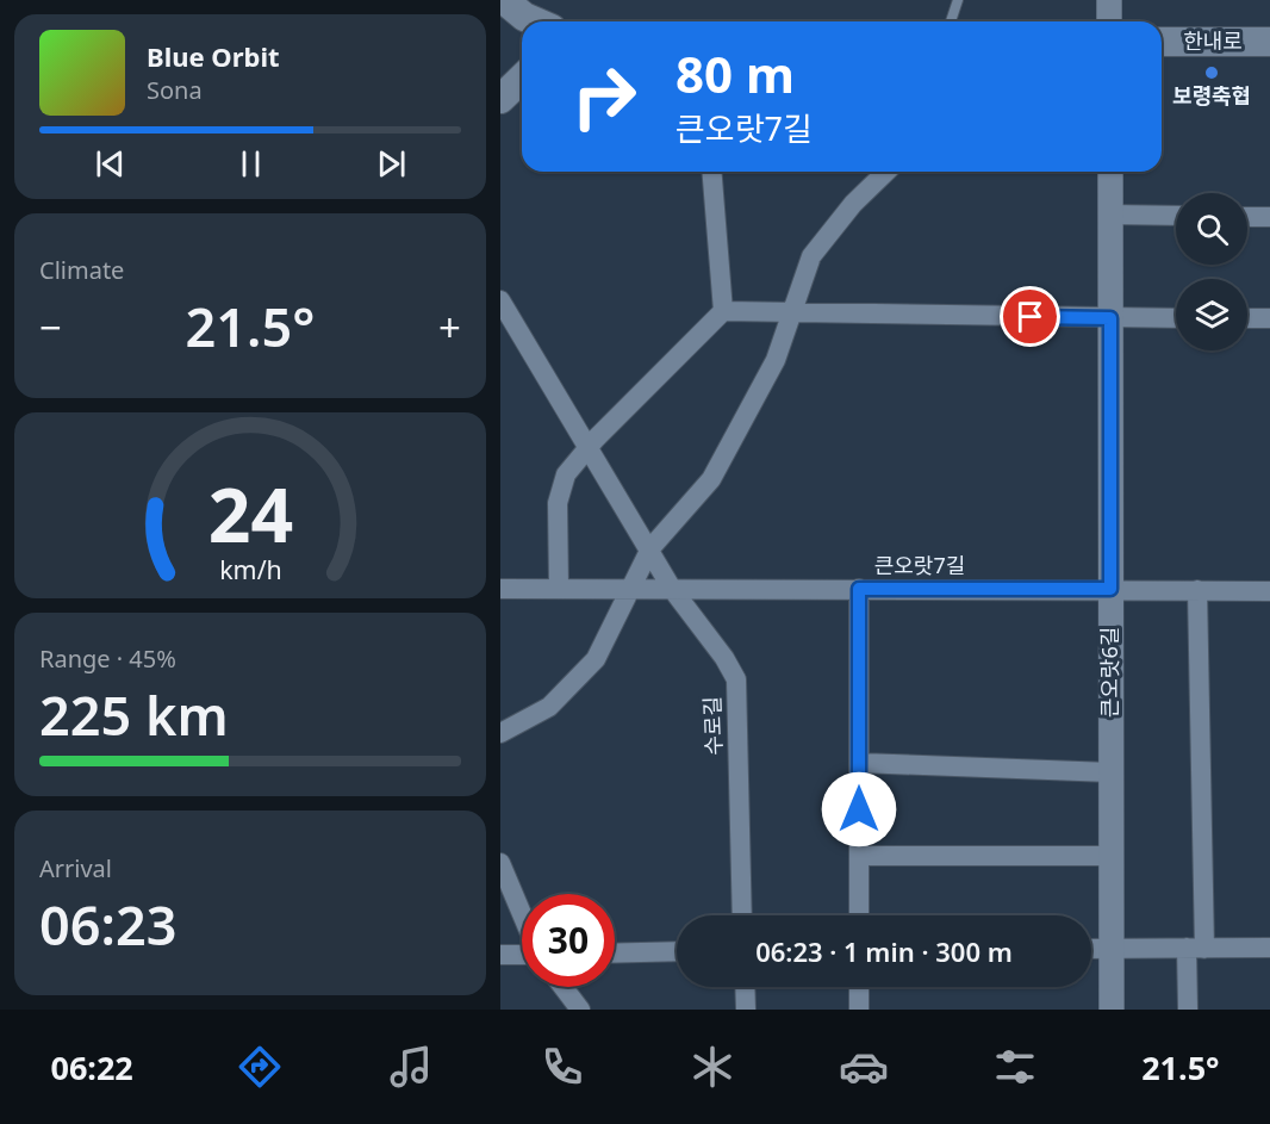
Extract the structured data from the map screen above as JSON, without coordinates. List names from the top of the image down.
{
  "streets": {
    "main road": ["한내로"],
    "street": ["큰오랏7길", "큰오랏6길", "수로길"]
  },
  "crossings": [
    ["큰오랏7길", "큰오랏6길"]
  ],
  "places": ["보령축협"],
  "page": {
    "turn": ["80 m", "큰오랏7길"],
    "song": ["Blue Orbit", "Sona"],
    "tile": [
      "Climate",
      ["Range · 45%", "225 km"],
      ["Arrival", "06:23"]
    ],
    "heat": ["−", "21.5°", "+"],
    "limit": "30",
    "trip": "06:23 · 1 min · 300 m",
    "tabs": ["06:22", "21.5°"],
    "gauge": ["24", "km/h"]
  }
}
